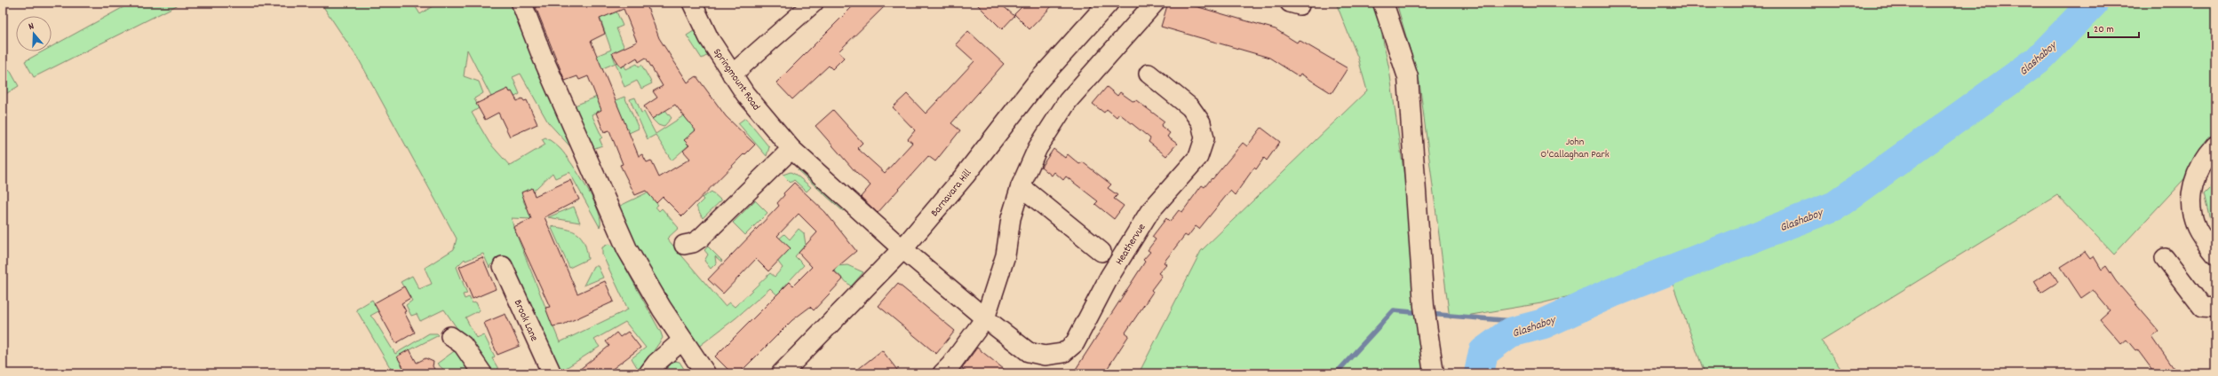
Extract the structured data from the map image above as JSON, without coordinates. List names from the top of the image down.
{
  "streets": {
    "main road": ["Barnavara Hill"],
    "street": ["Springmount Road", "Heathervue", "Brook Lane"]
  },
  "crossings": [
    ["Springmount Road", "Barnavara Hill"],
    ["Springmount Road", "Heathervue"],
    ["Barnavara Hill", "Heathervue"]
  ],
  "water": ["Glashaboy"],
  "parks": ["John O'Callaghan Park"],
  "scale_bar": "20 m",
  "north": "top"
}
